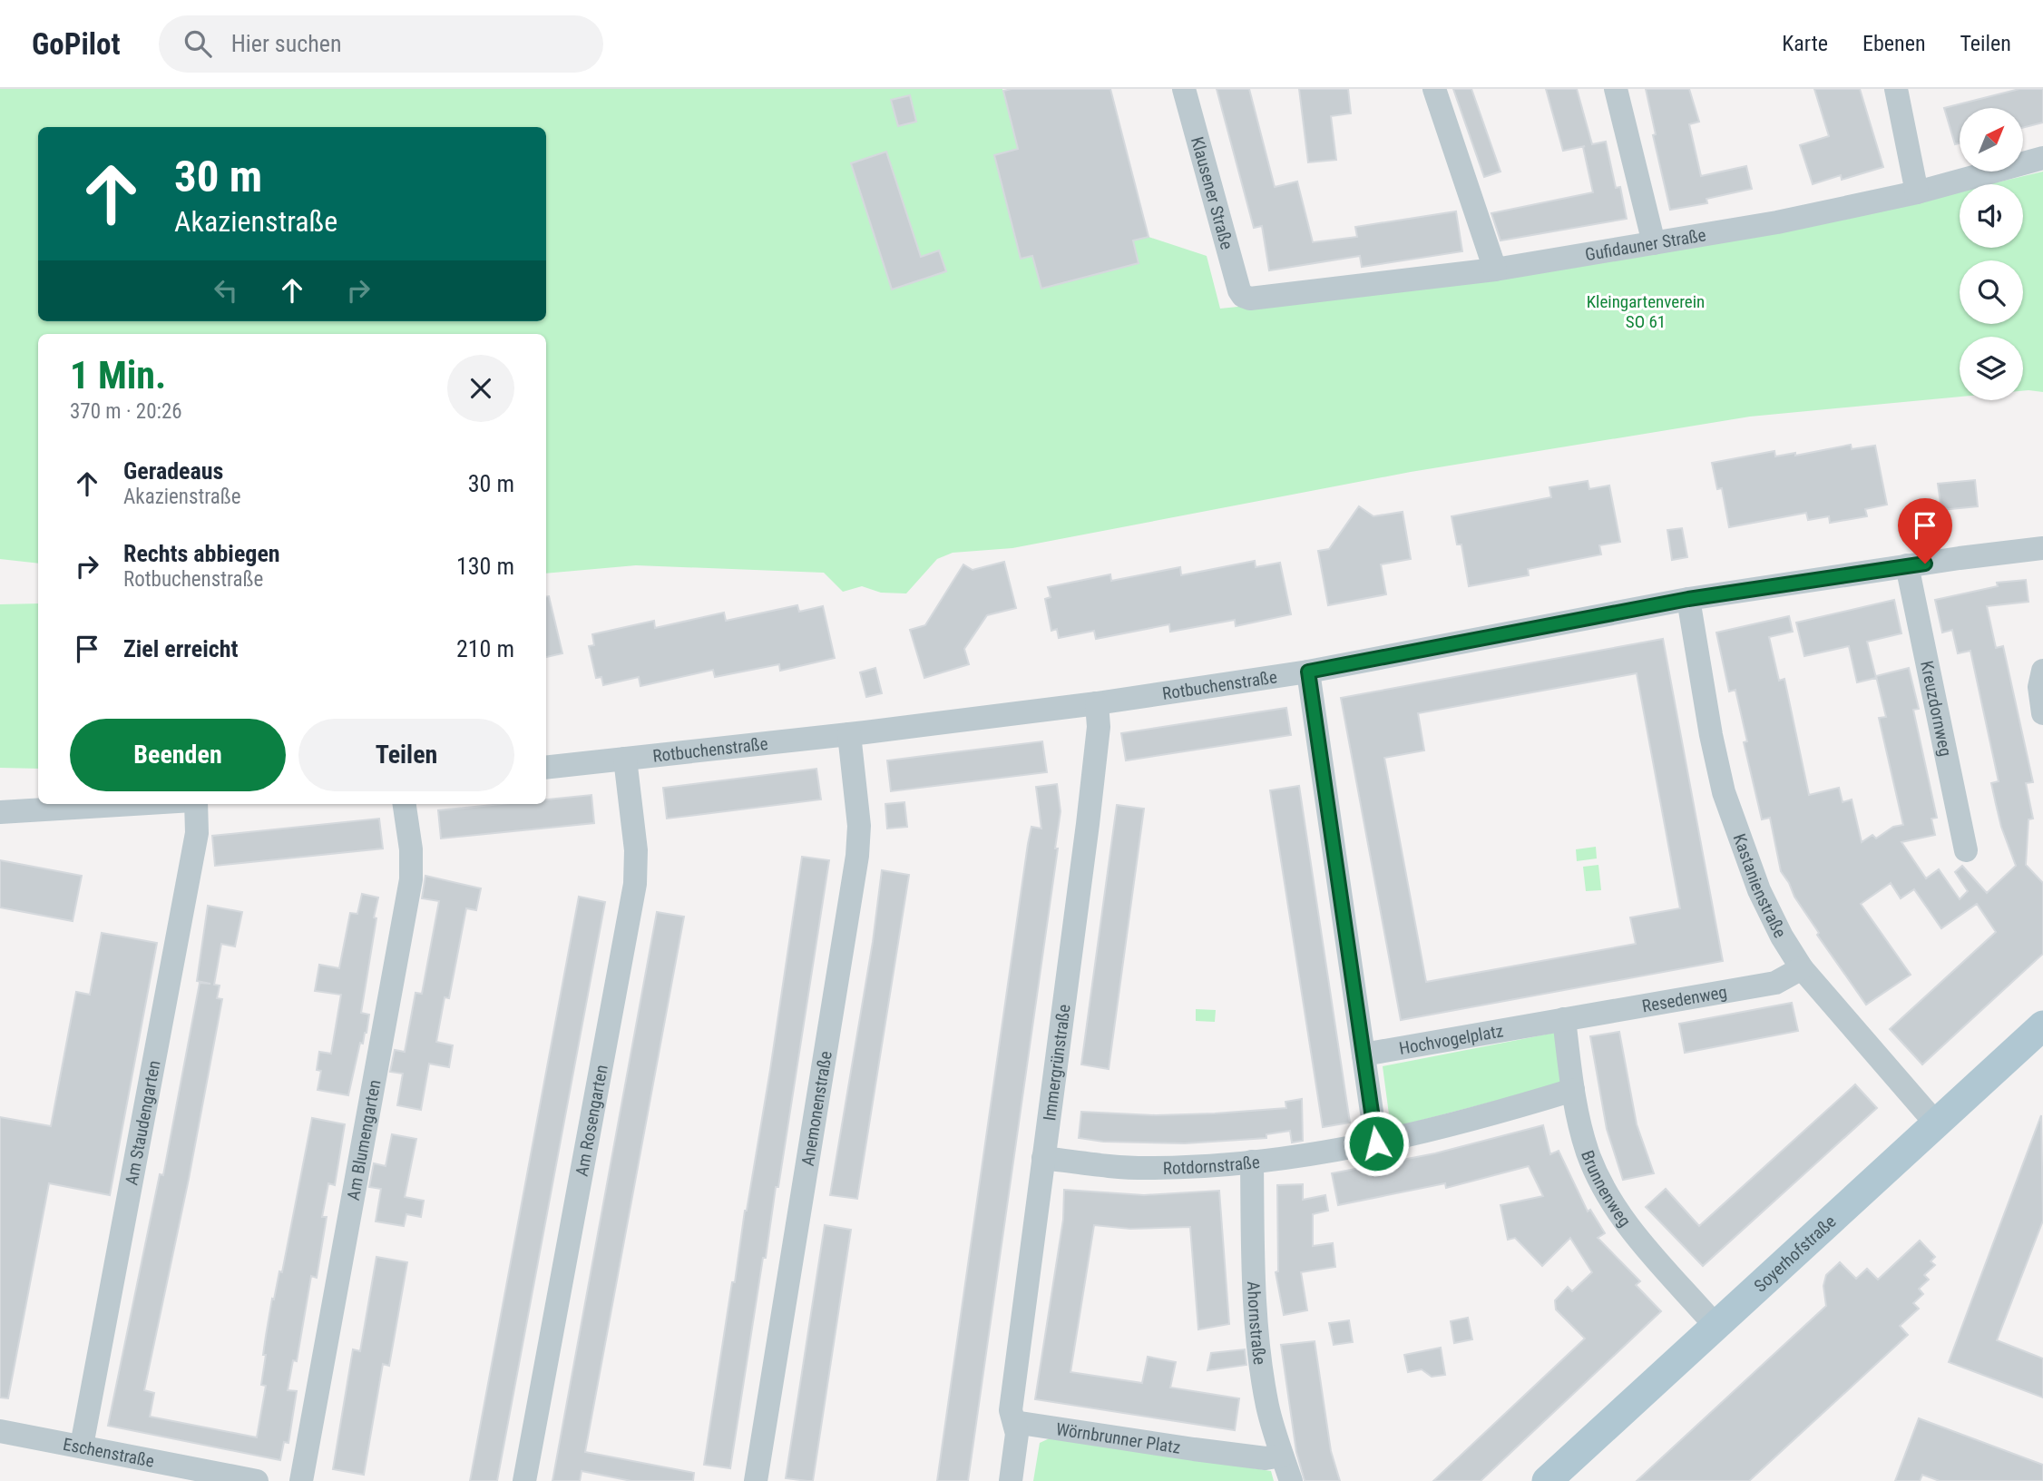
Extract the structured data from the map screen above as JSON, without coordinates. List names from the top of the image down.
{
  "streets": {
    "main road": ["Soyerhofstraße"],
    "street": [
      "Klausener Straße",
      "Gufidauner Straße",
      "Rotbuchenstraße",
      "Kreuzdornweg",
      "Kastanienstraße",
      "Resedenweg",
      "Hochvogelplatz",
      "Immergrünstraße",
      "Anemonenstraße",
      "Am Rosengarten",
      "Am Staudengarten",
      "Am Blumengarten",
      "Rotdornstraße",
      "Brunnenweg",
      "Ahornstraße",
      "Wörnbrunner Platz",
      "Eschenstraße"
    ]
  },
  "crossings": [
    ["Klausener Straße", "Gufidauner Straße"],
    ["Rotbuchenstraße", "Kreuzdornweg"],
    ["Rotbuchenstraße", "Kastanienstraße"],
    ["Rotbuchenstraße", "Immergrünstraße"],
    ["Rotbuchenstraße", "Anemonenstraße"],
    ["Rotbuchenstraße", "Am Rosengarten"],
    ["Kastanienstraße", "Resedenweg"],
    ["Kastanienstraße", "Soyerhofstraße"],
    ["Resedenweg", "Hochvogelplatz"],
    ["Resedenweg", "Brunnenweg"],
    ["Hochvogelplatz", "Brunnenweg"],
    ["Immergrünstraße", "Rotdornstraße"],
    ["Immergrünstraße", "Wörnbrunner Platz"],
    ["Am Staudengarten", "Eschenstraße"],
    ["Rotdornstraße", "Ahornstraße"],
    ["Brunnenweg", "Soyerhofstraße"],
    ["Ahornstraße", "Wörnbrunner Platz"]
  ],
  "parks": ["Kleingartenverein SO 61"],
  "north": "top right",
  "page": {
    "header": "GoPilot",
    "search": "Hier suchen",
    "nav": ["Karte", "Ebenen", "Teilen"],
    "turn": ["30 m", "Akazienstraße"],
    "heading": ["1 Min.", "370 m · 20:26"],
    "list": [
      {
        "name": "Geradeaus",
        "note": "Akazienstraße",
        "value": "30 m"
      },
      {
        "name": "Rechts abbiegen",
        "note": "Rotbuchenstraße",
        "value": "130 m"
      },
      {
        "name": "Ziel erreicht",
        "value": "210 m"
      }
    ],
    "buttons": ["Beenden", "Teilen"]
  }
}
